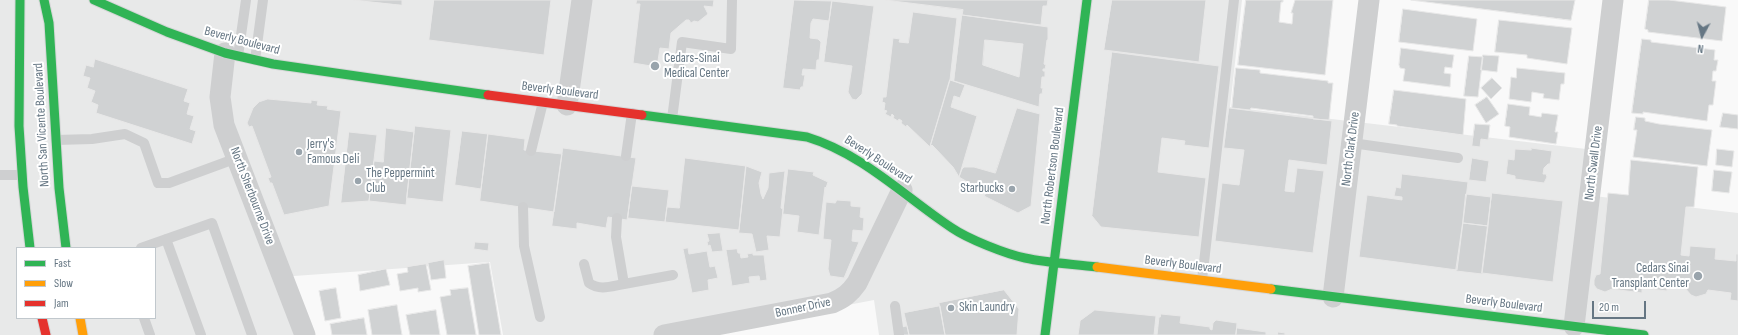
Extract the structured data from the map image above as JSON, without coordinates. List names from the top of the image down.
{
  "streets": {
    "main road": ["Beverly Boulevard", "North San Vicente Boulevard", "North Robertson Boulevard"],
    "street": [
      "North Clark Drive",
      "North Swall Drive",
      "North Sherbourne Drive",
      "Bonner Drive"
    ]
  },
  "crossings": [
    ["Beverly Boulevard", "North Clark Drive"],
    ["Beverly Boulevard", "North Swall Drive"],
    ["Beverly Boulevard", "North Robertson Boulevard"],
    ["Beverly Boulevard", "North Sherbourne Drive"],
    ["Beverly Boulevard", "Bonner Drive"]
  ],
  "places": [
    "Cedars-Sinai Medical Center",
    "Jerry's Famous Deli",
    "The Peppermint Club",
    "Starbucks",
    "Cedars Sinai Transplant Center",
    "Skin Laundry"
  ],
  "legend": ["Fast", "Slow", "Jam"],
  "scale_bar": "20 m",
  "north": "bottom"
}
